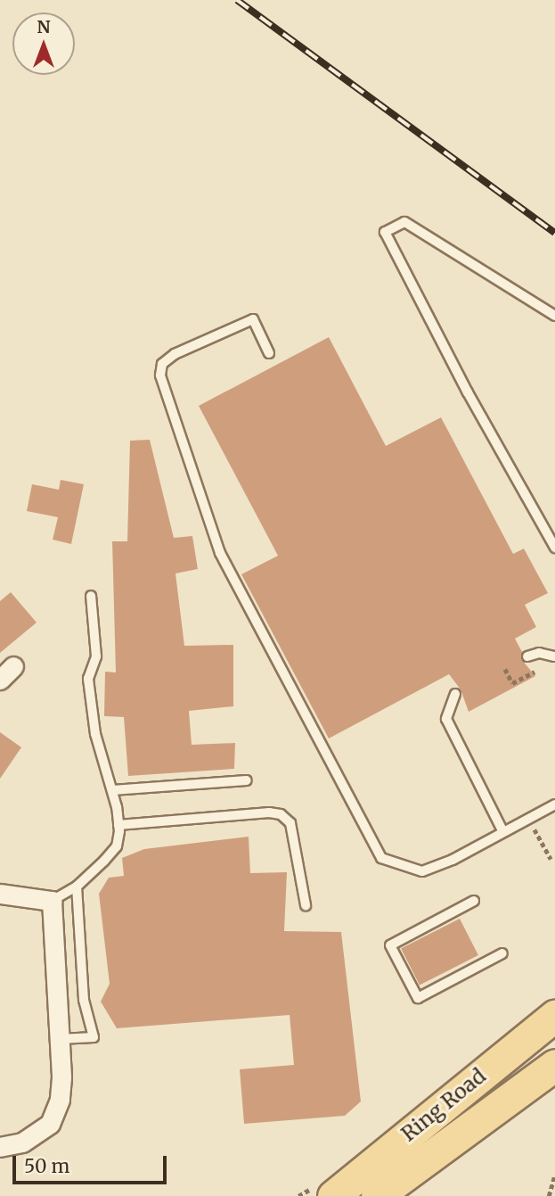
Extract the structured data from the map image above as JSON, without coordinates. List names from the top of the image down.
{
  "streets": {
    "main road": ["Ring Road"]
  },
  "scale_bar": "50 m",
  "north": "top"
}
